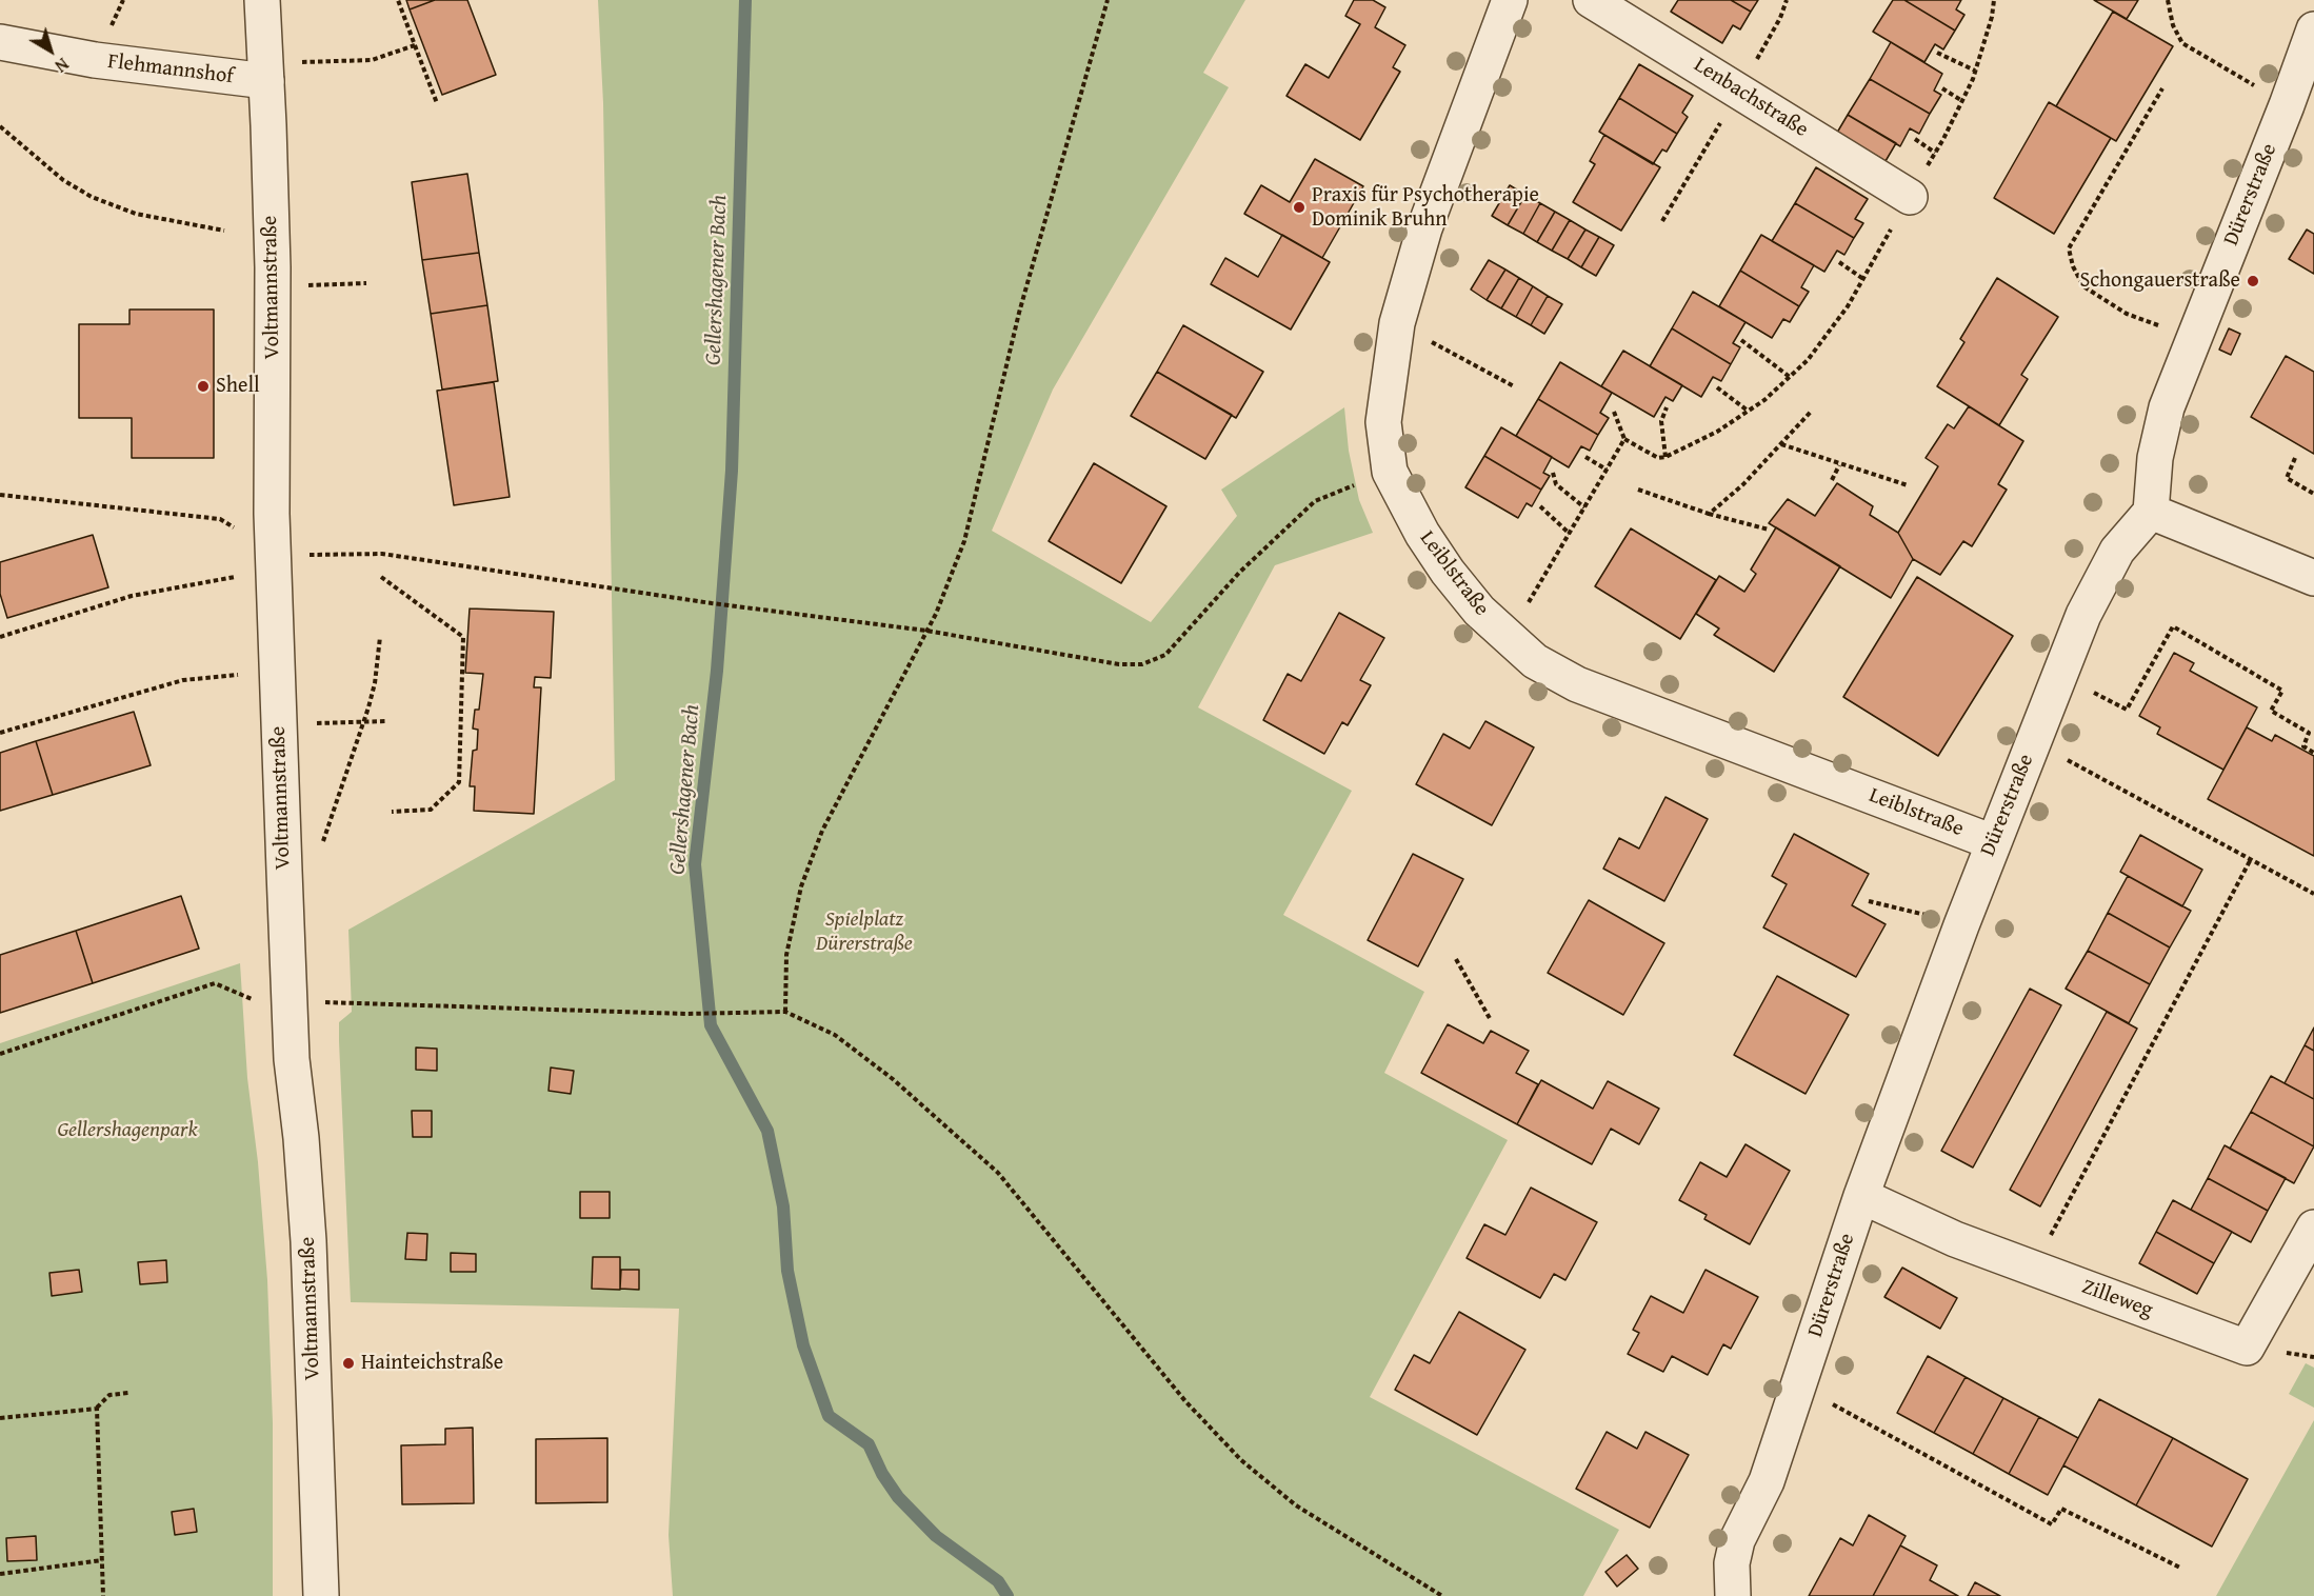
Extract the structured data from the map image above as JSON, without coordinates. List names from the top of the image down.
{
  "streets": {
    "street": [
      "Flehmannshof",
      "Lenbachstraße",
      "Dürerstraße",
      "Voltmannstraße",
      "Leiblstraße",
      "Zilleweg"
    ]
  },
  "crossings": [
    ["Flehmannshof", "Voltmannstraße"],
    ["Dürerstraße", "Leiblstraße"],
    ["Dürerstraße", "Zilleweg"]
  ],
  "water": ["Gellershagener Bach"],
  "parks": ["Spielplatz Dürerstraße", "Gellershagenpark"],
  "places": [
    "Praxis für Psychotherapie Dominik Bruhn",
    "Schongauerstraße",
    "Shell",
    "Hainteichstraße"
  ],
  "north": "bottom right"
}
